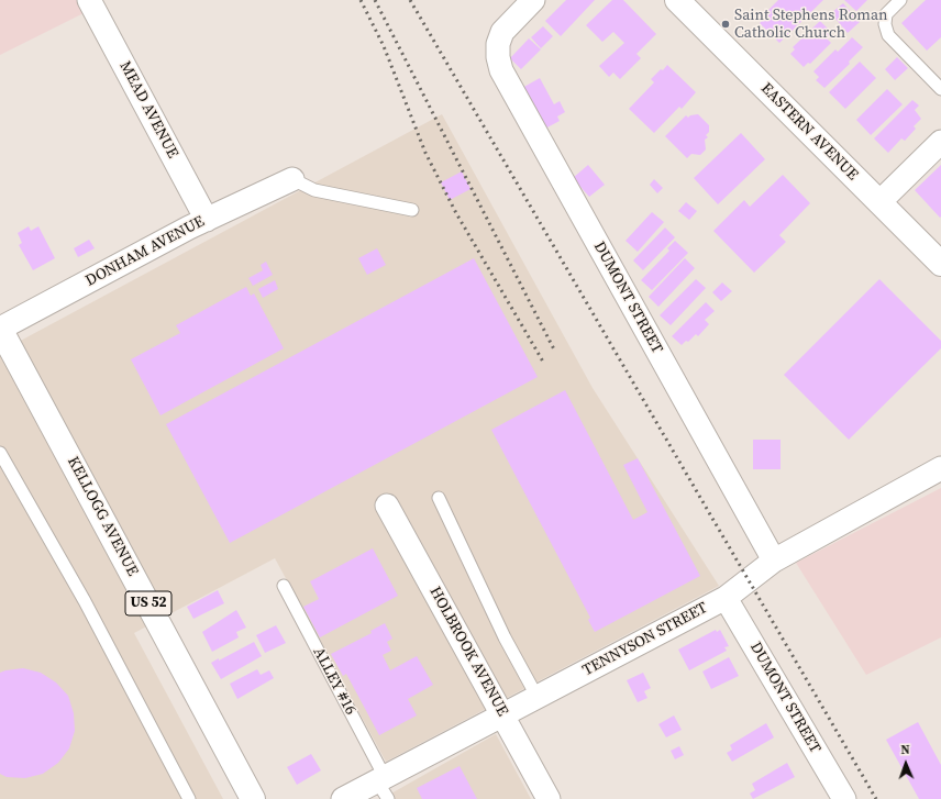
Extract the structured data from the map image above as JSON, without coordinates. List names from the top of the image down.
{
  "streets": {
    "main road": ["EASTERN AVENUE", "KELLOGG AVENUE", "US 52"],
    "street": [
      "MEAD AVENUE",
      "DONHAM AVENUE",
      "DUMONT STREET",
      "TENNYSON STREET",
      "HOLBROOK AVENUE"
    ],
    "lane": ["ALLEY #16"]
  },
  "crossings": [
    ["MEAD AVENUE", "DONHAM AVENUE"],
    ["DONHAM AVENUE", "KELLOGG AVENUE"],
    ["DUMONT STREET", "TENNYSON STREET"],
    ["TENNYSON STREET", "HOLBROOK AVENUE"],
    ["TENNYSON STREET", "ALLEY #16"]
  ],
  "places": ["Saint Stephens Roman Catholic Church"],
  "north": "top"
}
